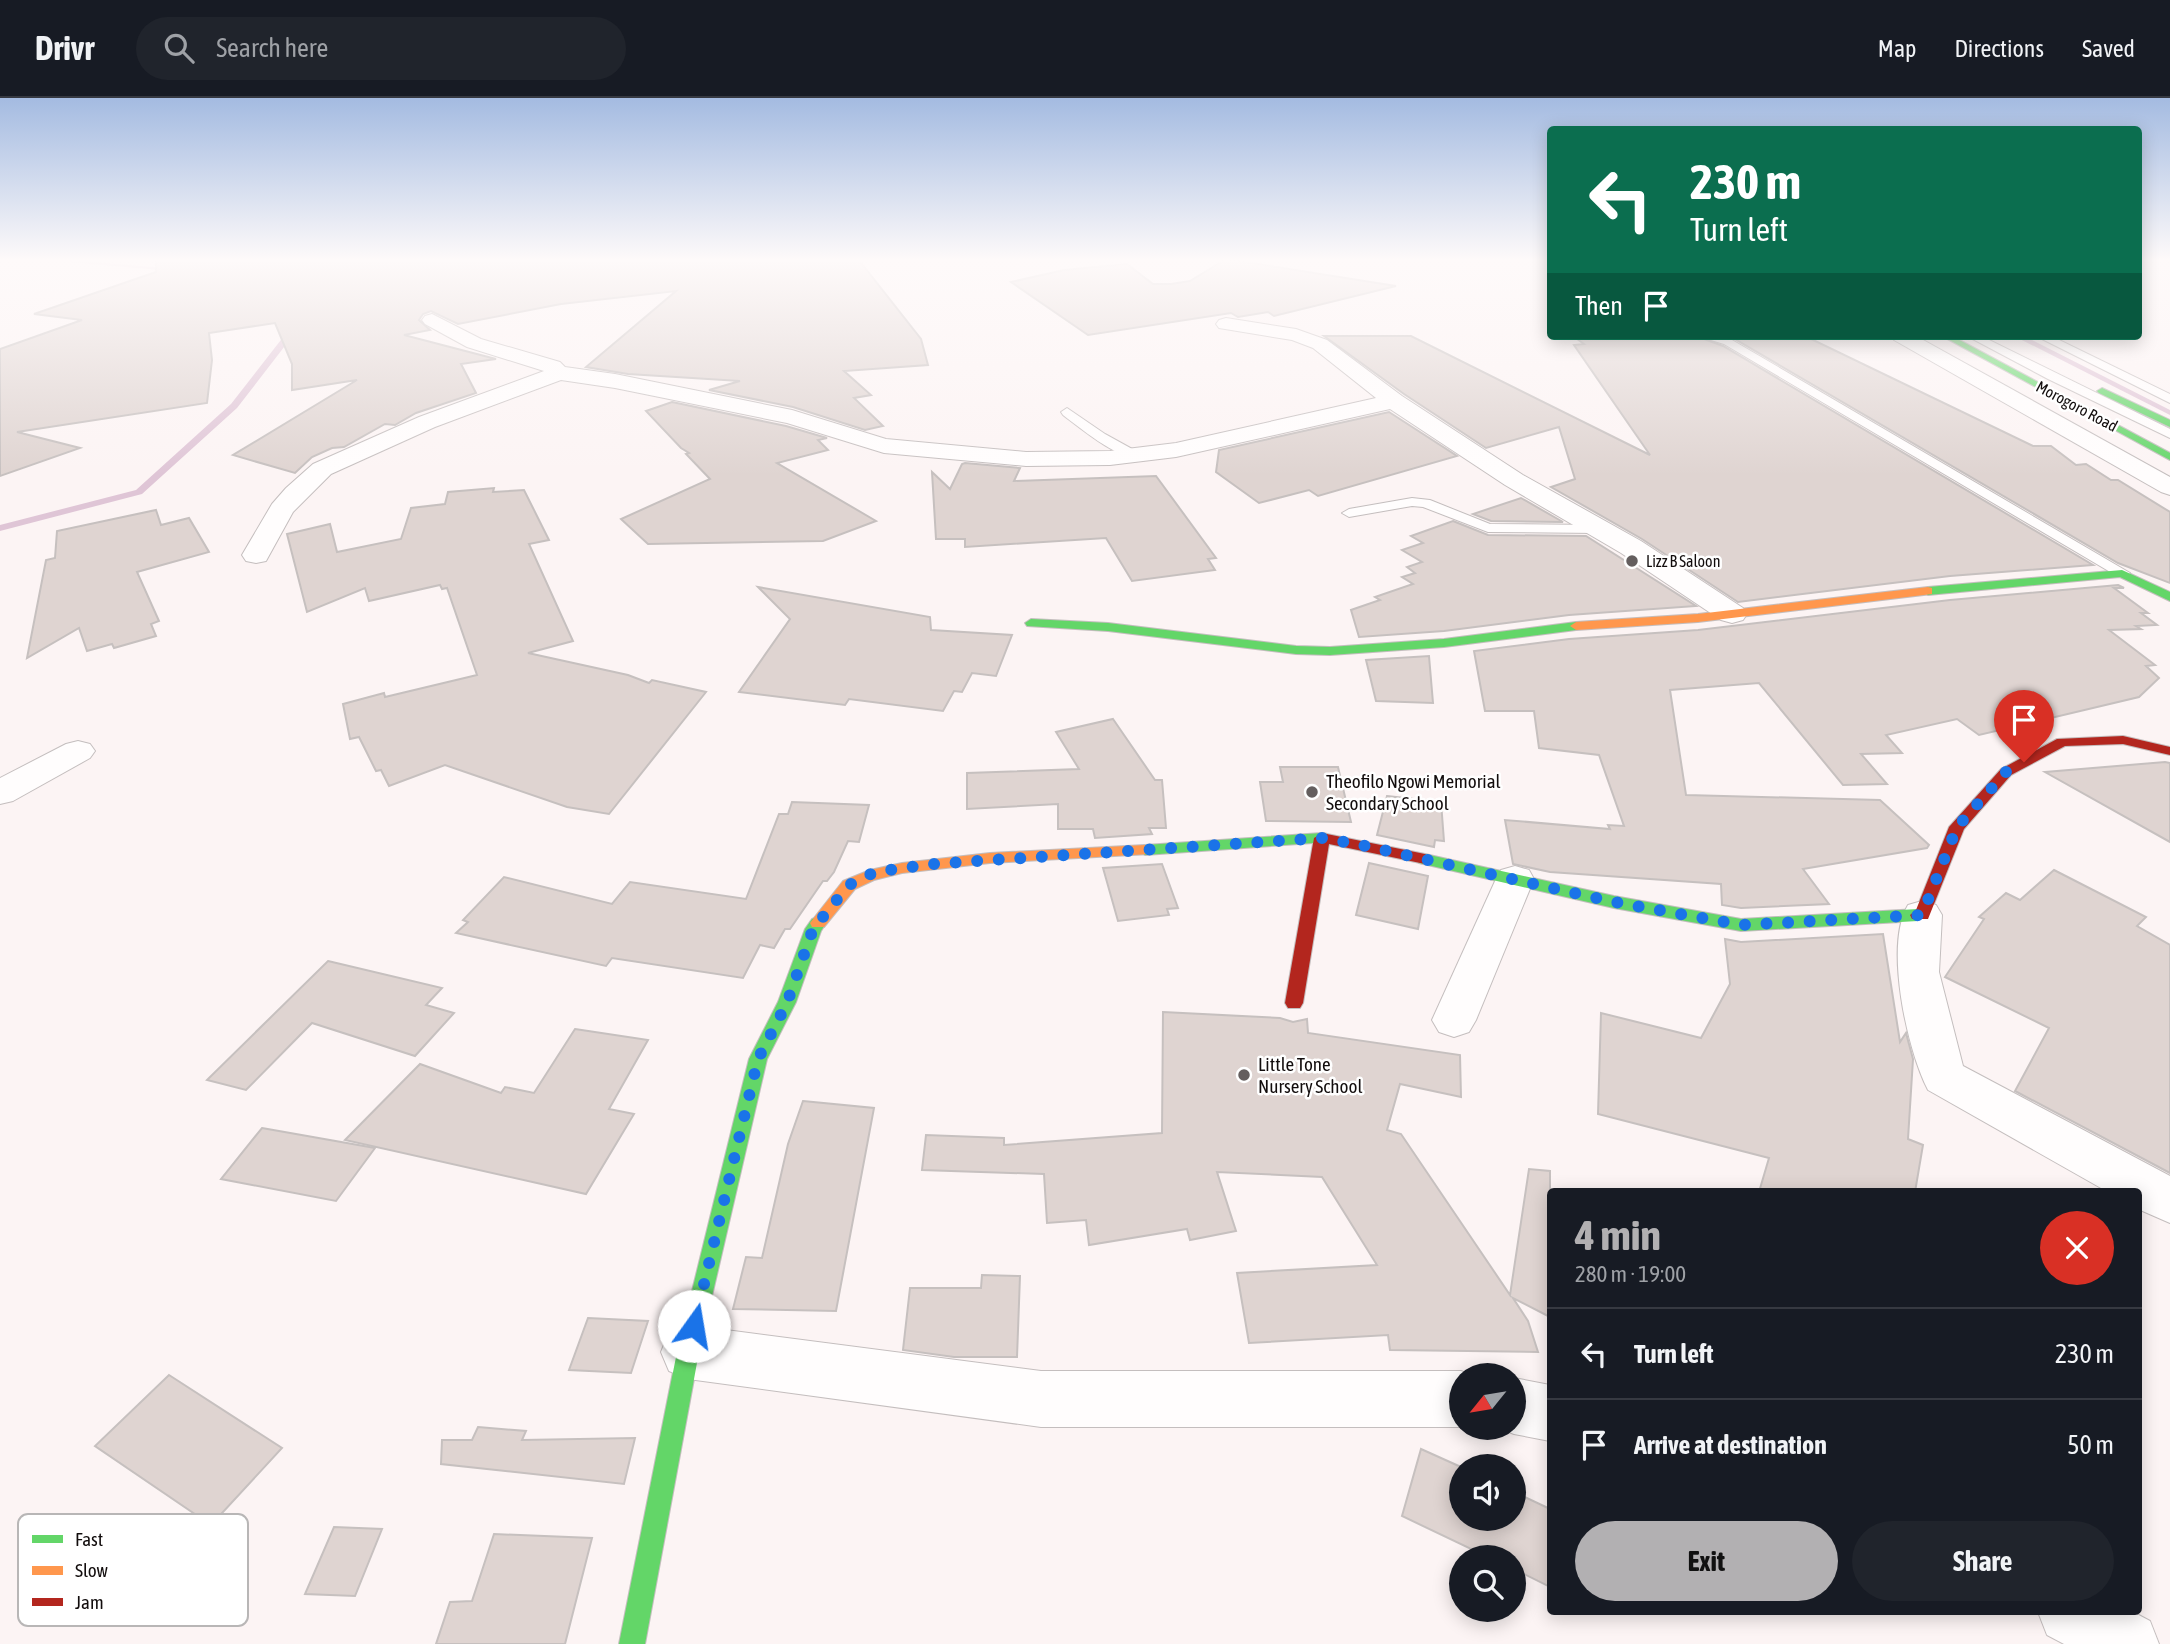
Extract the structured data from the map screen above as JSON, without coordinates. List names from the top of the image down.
{
  "streets": {
    "main road": ["Morogoro Road"]
  },
  "places": ["Lizz B Saloon", "Theofilo Ngowi Memorial Secondary School", "Little Tone Nursery School"],
  "legend": ["Fast", "Slow", "Jam"],
  "north": "bottom left",
  "page": {
    "header": "Drivr",
    "search": "Search here",
    "nav": ["Map", "Directions", "Saved"],
    "turn": ["230 m", "Turn left"],
    "then": "Then",
    "heading": ["4 min", "280 m · 19:00"],
    "list": [
      {
        "name": "Turn left",
        "value": "230 m"
      },
      {
        "name": "Arrive at destination",
        "value": "50 m"
      }
    ],
    "buttons": ["Exit", "Share"]
  }
}
